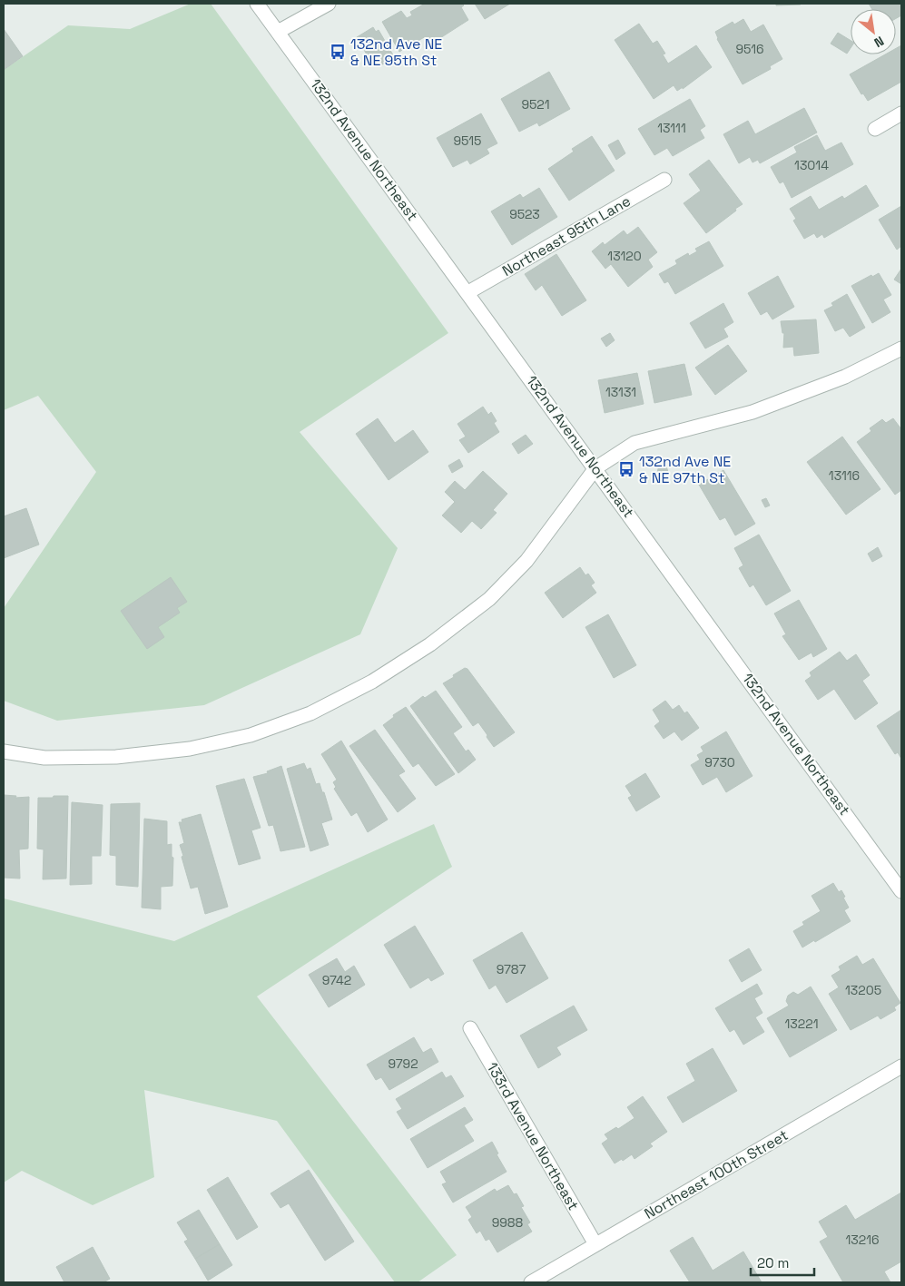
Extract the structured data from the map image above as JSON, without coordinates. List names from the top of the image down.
{
  "streets": {
    "street": [
      "132nd Avenue Northeast",
      "Northeast 95th Lane",
      "133rd Avenue Northeast",
      "Northeast 100th Street"
    ]
  },
  "crossings": [
    ["132nd Avenue Northeast", "Northeast 95th Lane"],
    ["133rd Avenue Northeast", "Northeast 100th Street"]
  ],
  "places": {
    "bus stop": ["132nd Ave NE & NE 95th St", "132nd Ave NE & NE 97th St"]
  },
  "house_numbers": [
    "9516",
    "9521",
    "13111",
    "9515",
    "13014",
    "9523",
    "13120",
    "13131",
    "13116",
    "9730",
    "9787",
    "9742",
    "13205",
    "13221",
    "9792",
    "9988",
    "13216"
  ],
  "scale_bar": "20 m",
  "north": "bottom right"
}
